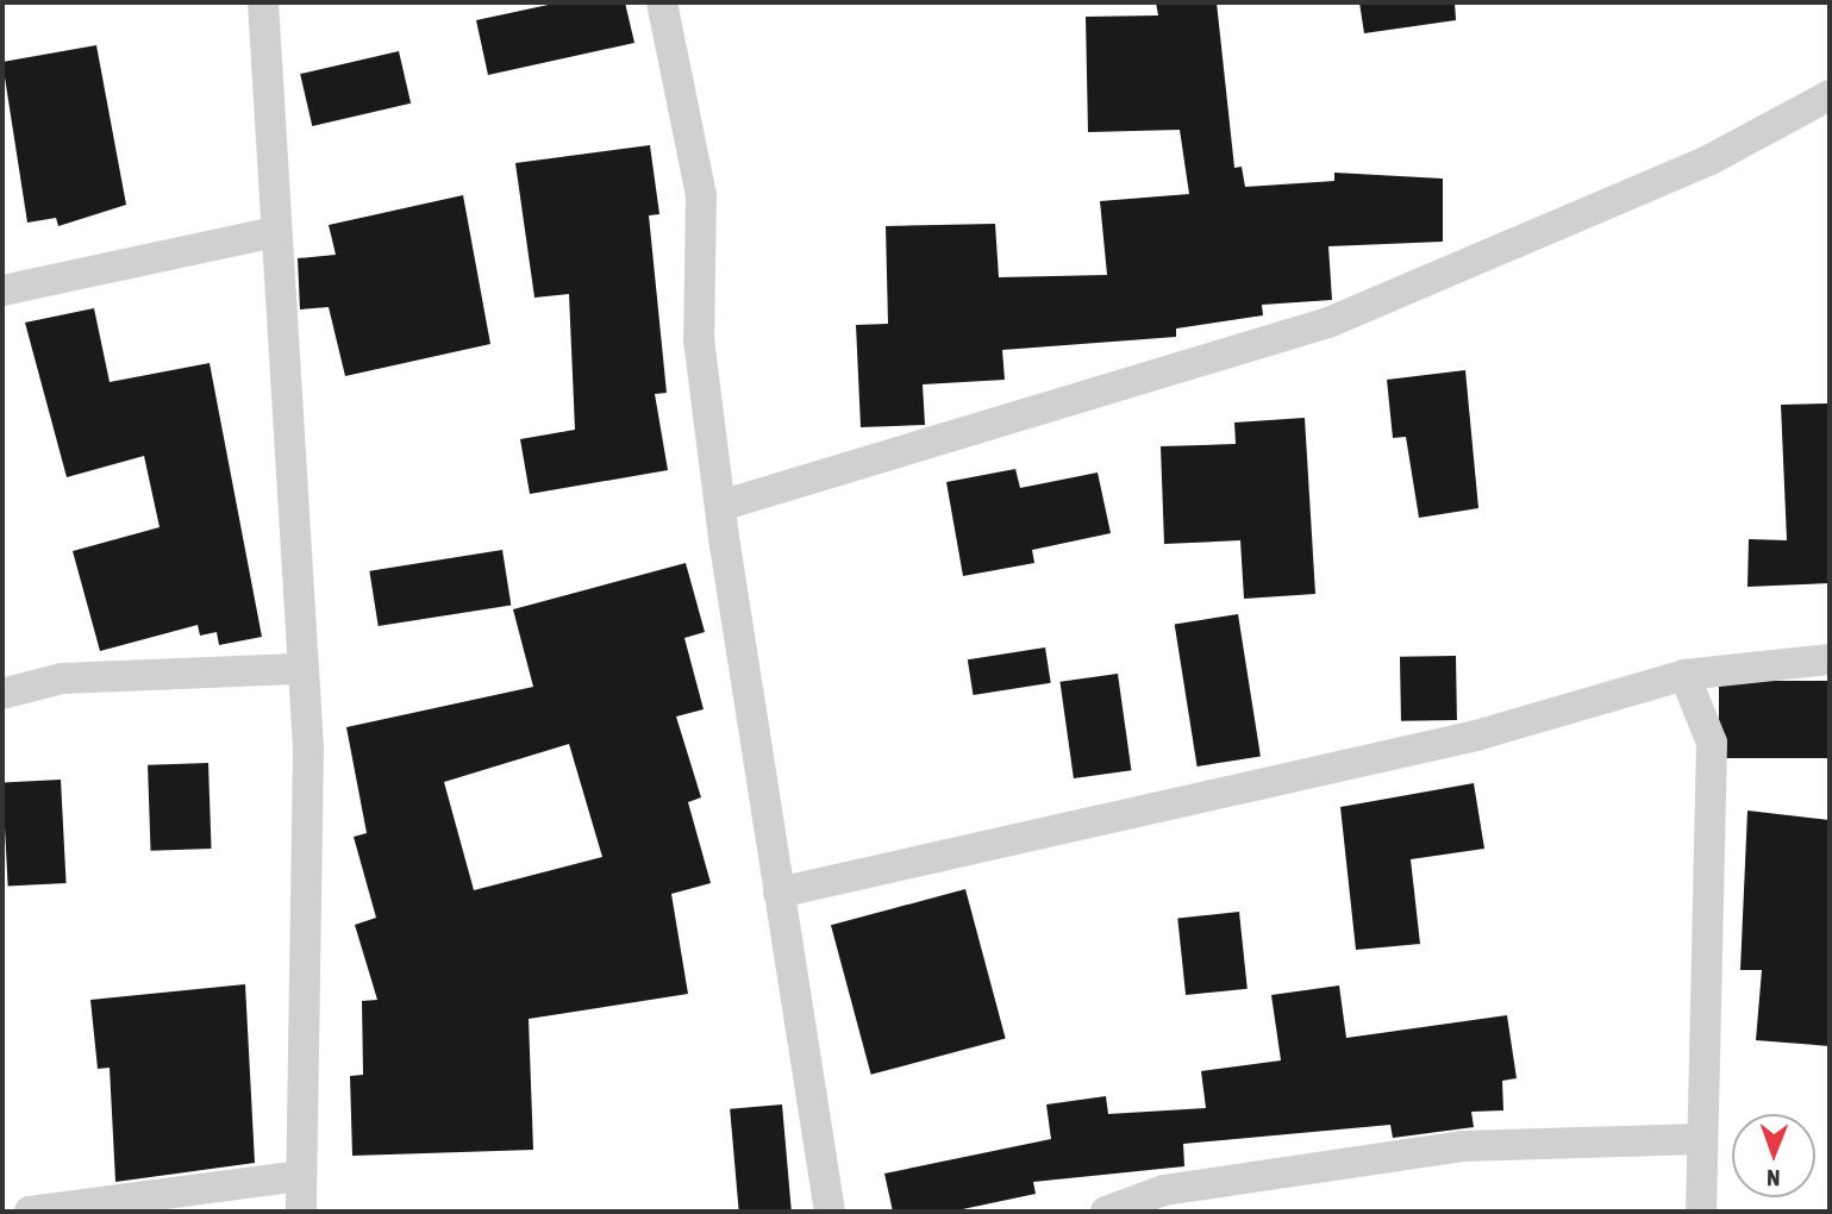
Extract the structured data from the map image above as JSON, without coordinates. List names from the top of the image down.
{
  "north": "bottom"
}
